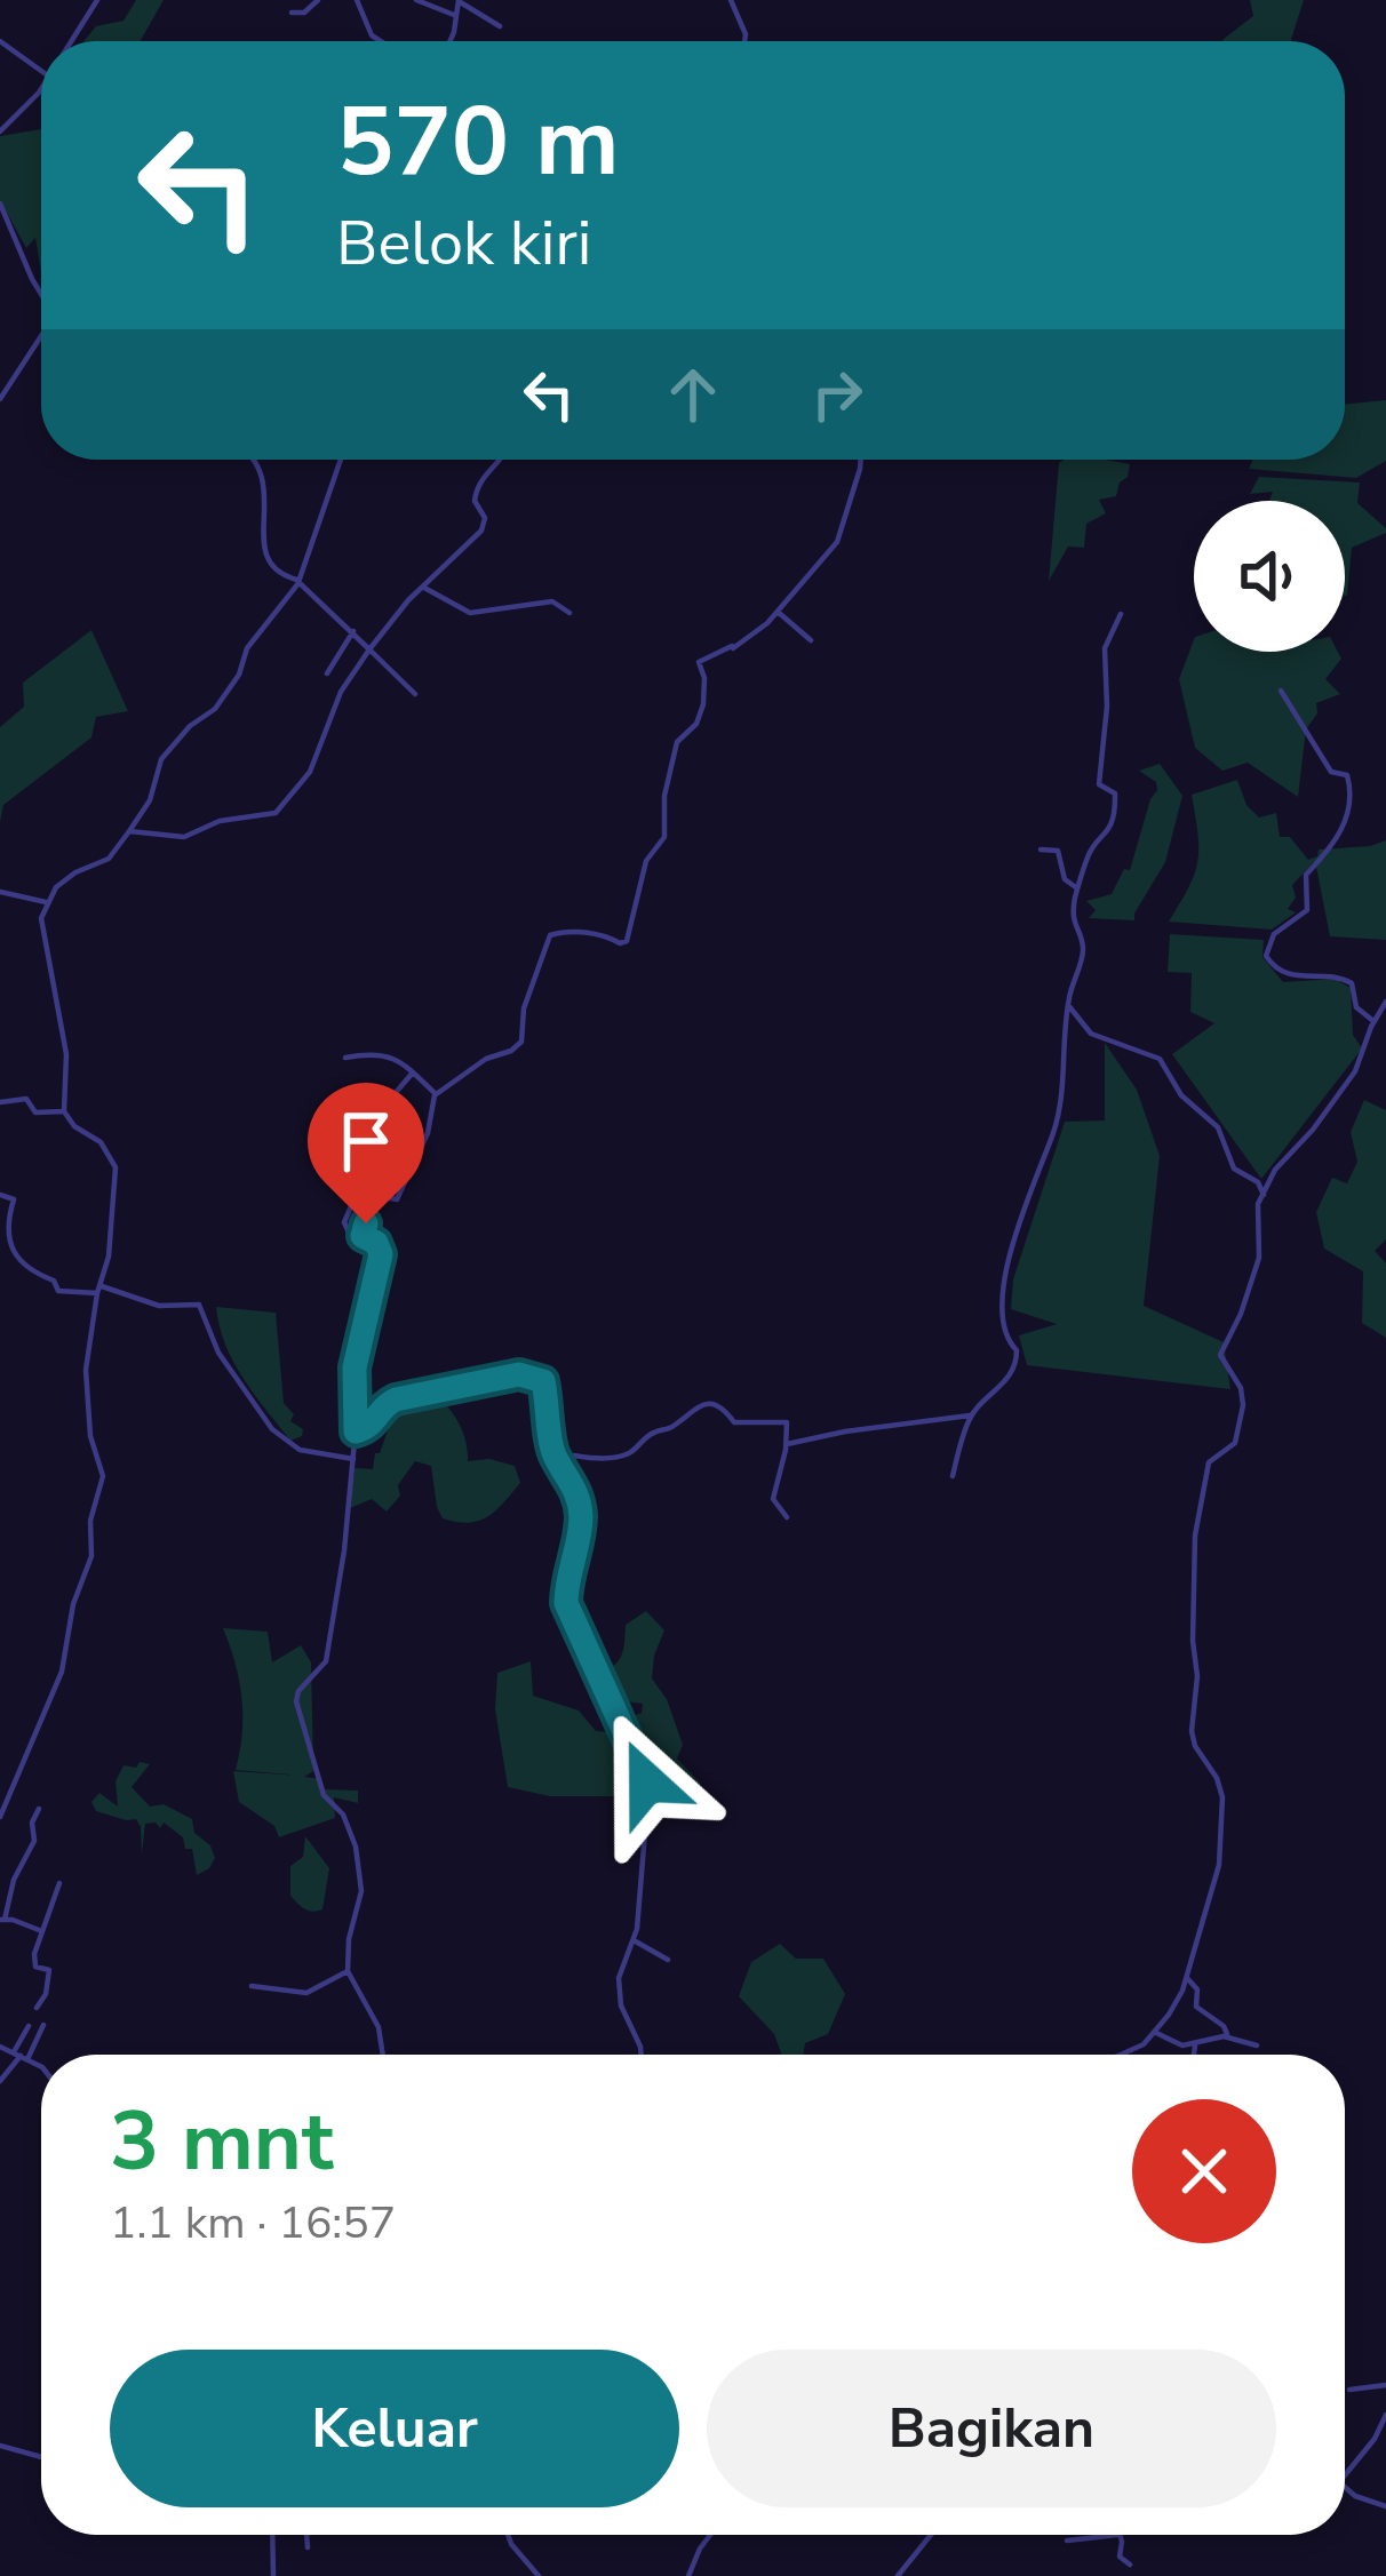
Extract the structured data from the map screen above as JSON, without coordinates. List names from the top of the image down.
{
  "page": {
    "turn": ["570 m", "Belok kiri"],
    "heading": ["3 mnt", "1.1 km · 16:57"],
    "buttons": ["Keluar", "Bagikan"]
  }
}
